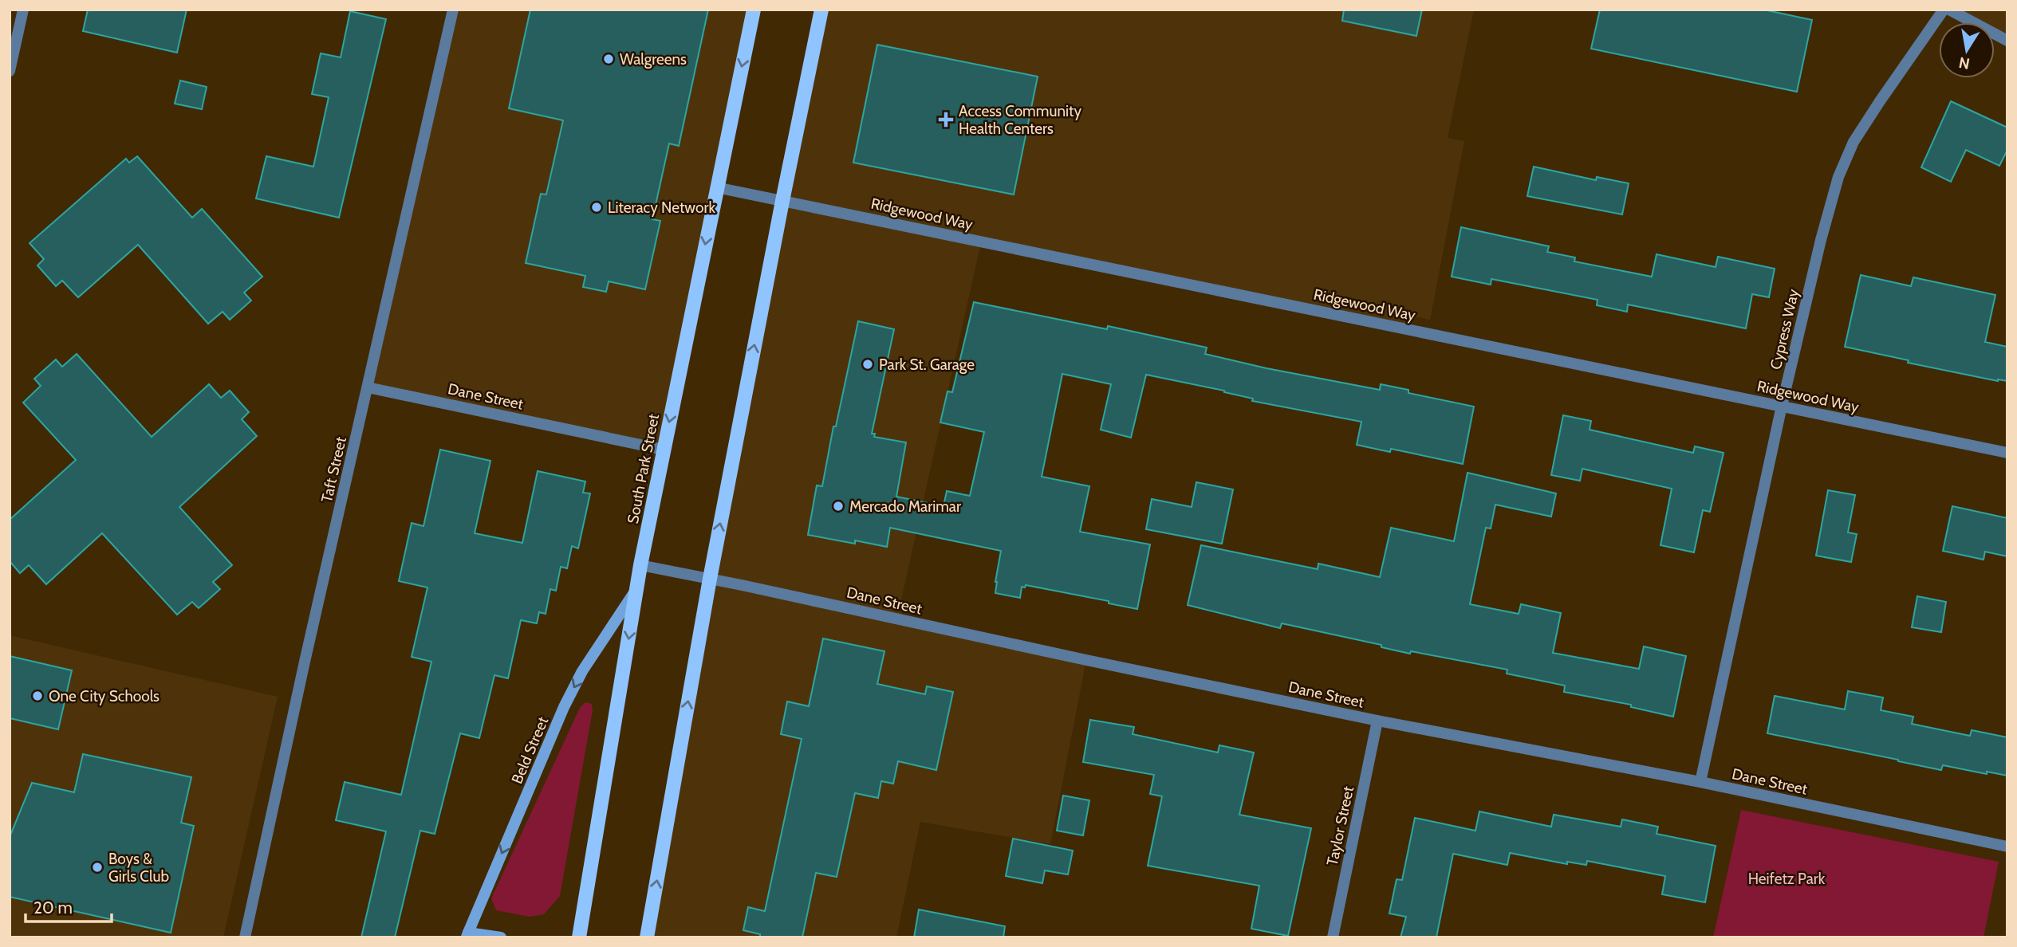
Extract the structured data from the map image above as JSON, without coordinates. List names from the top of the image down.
{
  "streets": {
    "main road": ["South Park Street"],
    "street": [
      "Ridgewood Way",
      "Cypress Way",
      "Dane Street",
      "Taft Street",
      "Beld Street",
      "Taylor Street"
    ]
  },
  "crossings": [
    ["Ridgewood Way", "Cypress Way"],
    ["Ridgewood Way", "South Park Street"],
    ["Cypress Way", "Dane Street"],
    ["Dane Street", "South Park Street"],
    ["Dane Street", "Taft Street"],
    ["Dane Street", "Taylor Street"],
    ["South Park Street", "Beld Street"]
  ],
  "one_way": ["Beld Street"],
  "parks": ["Heifetz Park"],
  "places": {
    "other": [
      "Walgreens",
      "Literacy Network",
      "Park St. Garage",
      "Mercado Marimar",
      "One City Schools",
      "Boys & Girls Club"
    ],
    "health": ["Access Community Health Centers"]
  },
  "scale_bar": "20 m",
  "north": "bottom"
}
